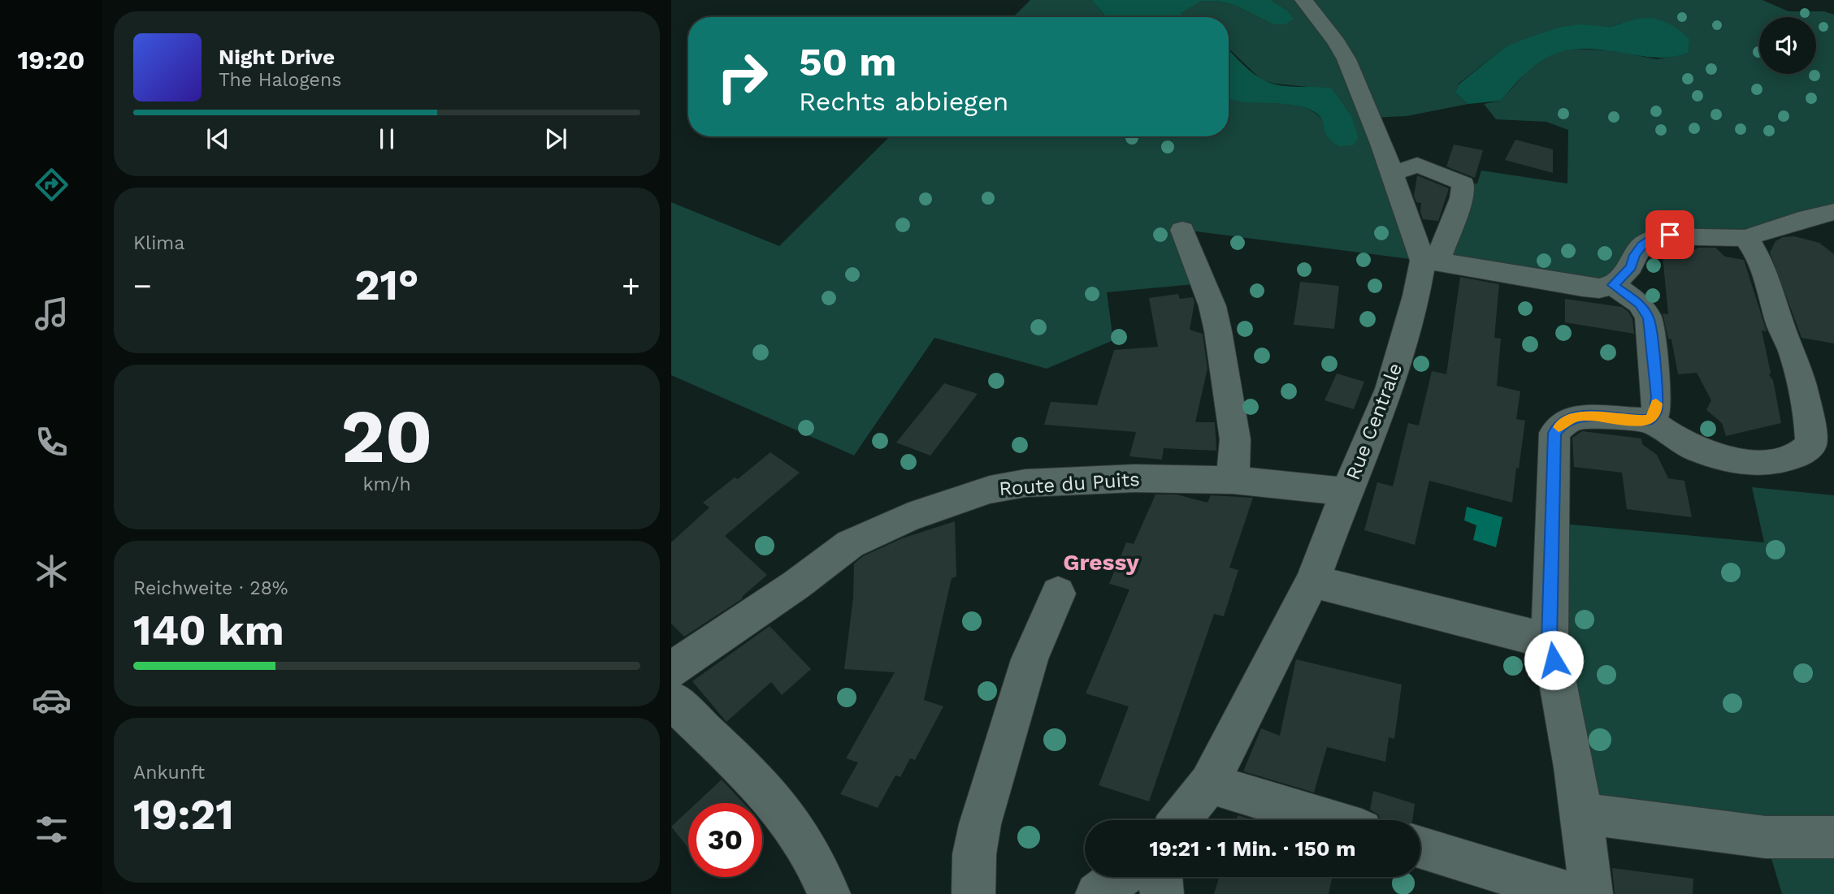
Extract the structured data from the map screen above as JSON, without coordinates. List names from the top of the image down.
{
  "streets": {
    "street": ["Rue Centrale", "Route du Puits"]
  },
  "crossings": [
    ["Rue Centrale", "Route du Puits"]
  ],
  "districts": ["Gressy"],
  "page": {
    "tabs": "19:20",
    "turn": ["50 m", "Rechts abbiegen"],
    "song": ["Night Drive", "The Halogens"],
    "tile": [
      "Klima",
      ["20", "km/h"],
      ["Reichweite · 28%", "140 km"],
      ["Ankunft", "19:21"]
    ],
    "heat": ["−", "21°", "+"],
    "limit": "30",
    "trip": "19:21 · 1 Min. · 150 m"
  }
}
